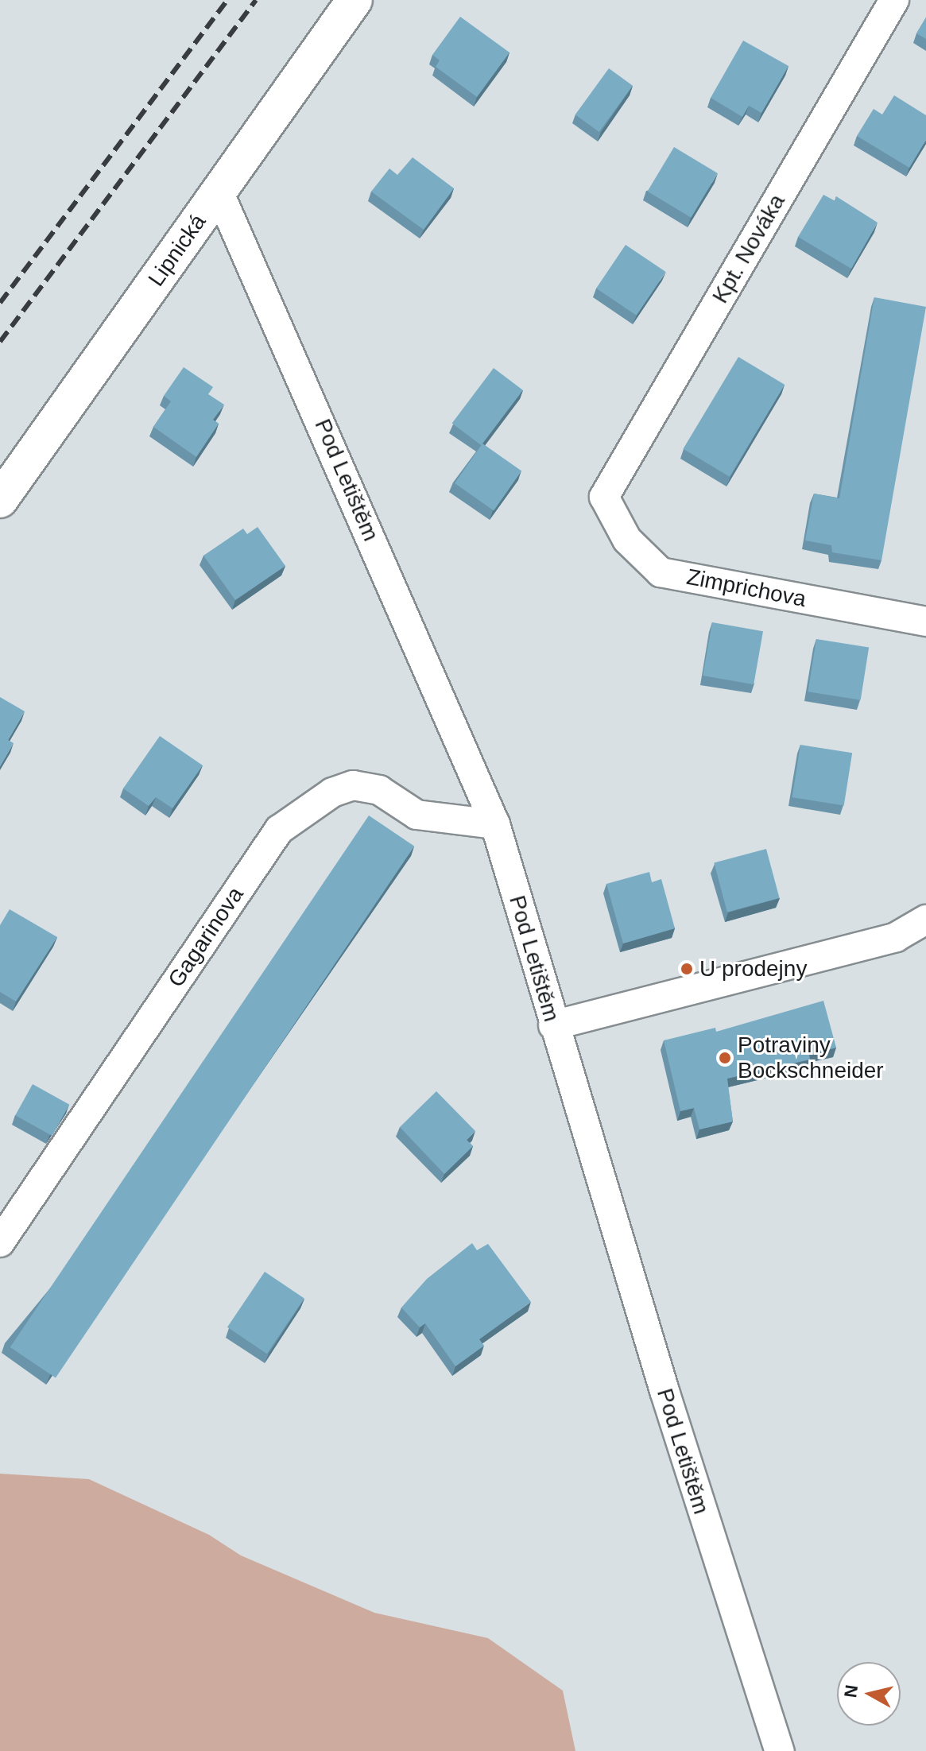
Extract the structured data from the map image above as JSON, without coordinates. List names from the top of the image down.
{
  "streets": {
    "street": [
      "Kpt. Nováka",
      "Lipnická",
      "Pod Letištěm",
      "Zimprichova",
      "Gagarinova"
    ]
  },
  "crossings": [
    ["Kpt. Nováka", "Zimprichova"],
    ["Lipnická", "Pod Letištěm"],
    ["Pod Letištěm", "Gagarinova"]
  ],
  "places": ["U prodejny", "Potraviny Bockschneider"],
  "north": "left"
}
